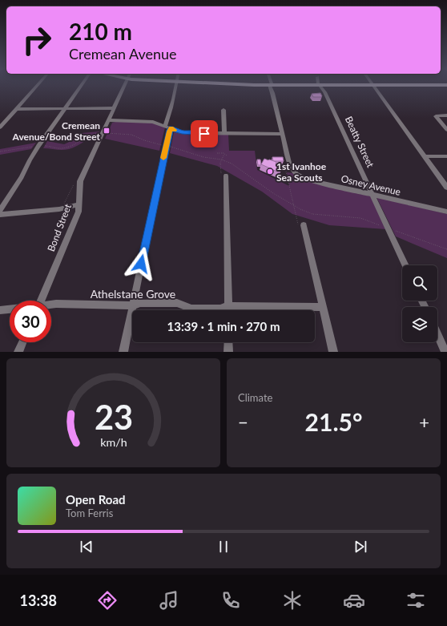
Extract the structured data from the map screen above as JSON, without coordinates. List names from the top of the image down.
{
  "streets": {
    "street": [
      "Beatty Street",
      "Osney Avenue",
      "Bond Street",
      "Athelstane Grove"
    ]
  },
  "crossings": [
    ["Beatty Street", "Osney Avenue"]
  ],
  "places": {
    "transit": ["Cremean Avenue/Bond Street"],
    "other": ["1st Ivanhoe Sea Scouts"]
  },
  "page": {
    "turn": ["210 m", "Cremean Avenue"],
    "limit": "30",
    "trip": "13:39 · 1 min · 270 m",
    "tile": "Climate",
    "heat": ["−", "21.5°", "+"],
    "song": ["Open Road", "Tom Ferris"],
    "tabs": "13:38",
    "gauge": ["23", "km/h"]
  }
}
